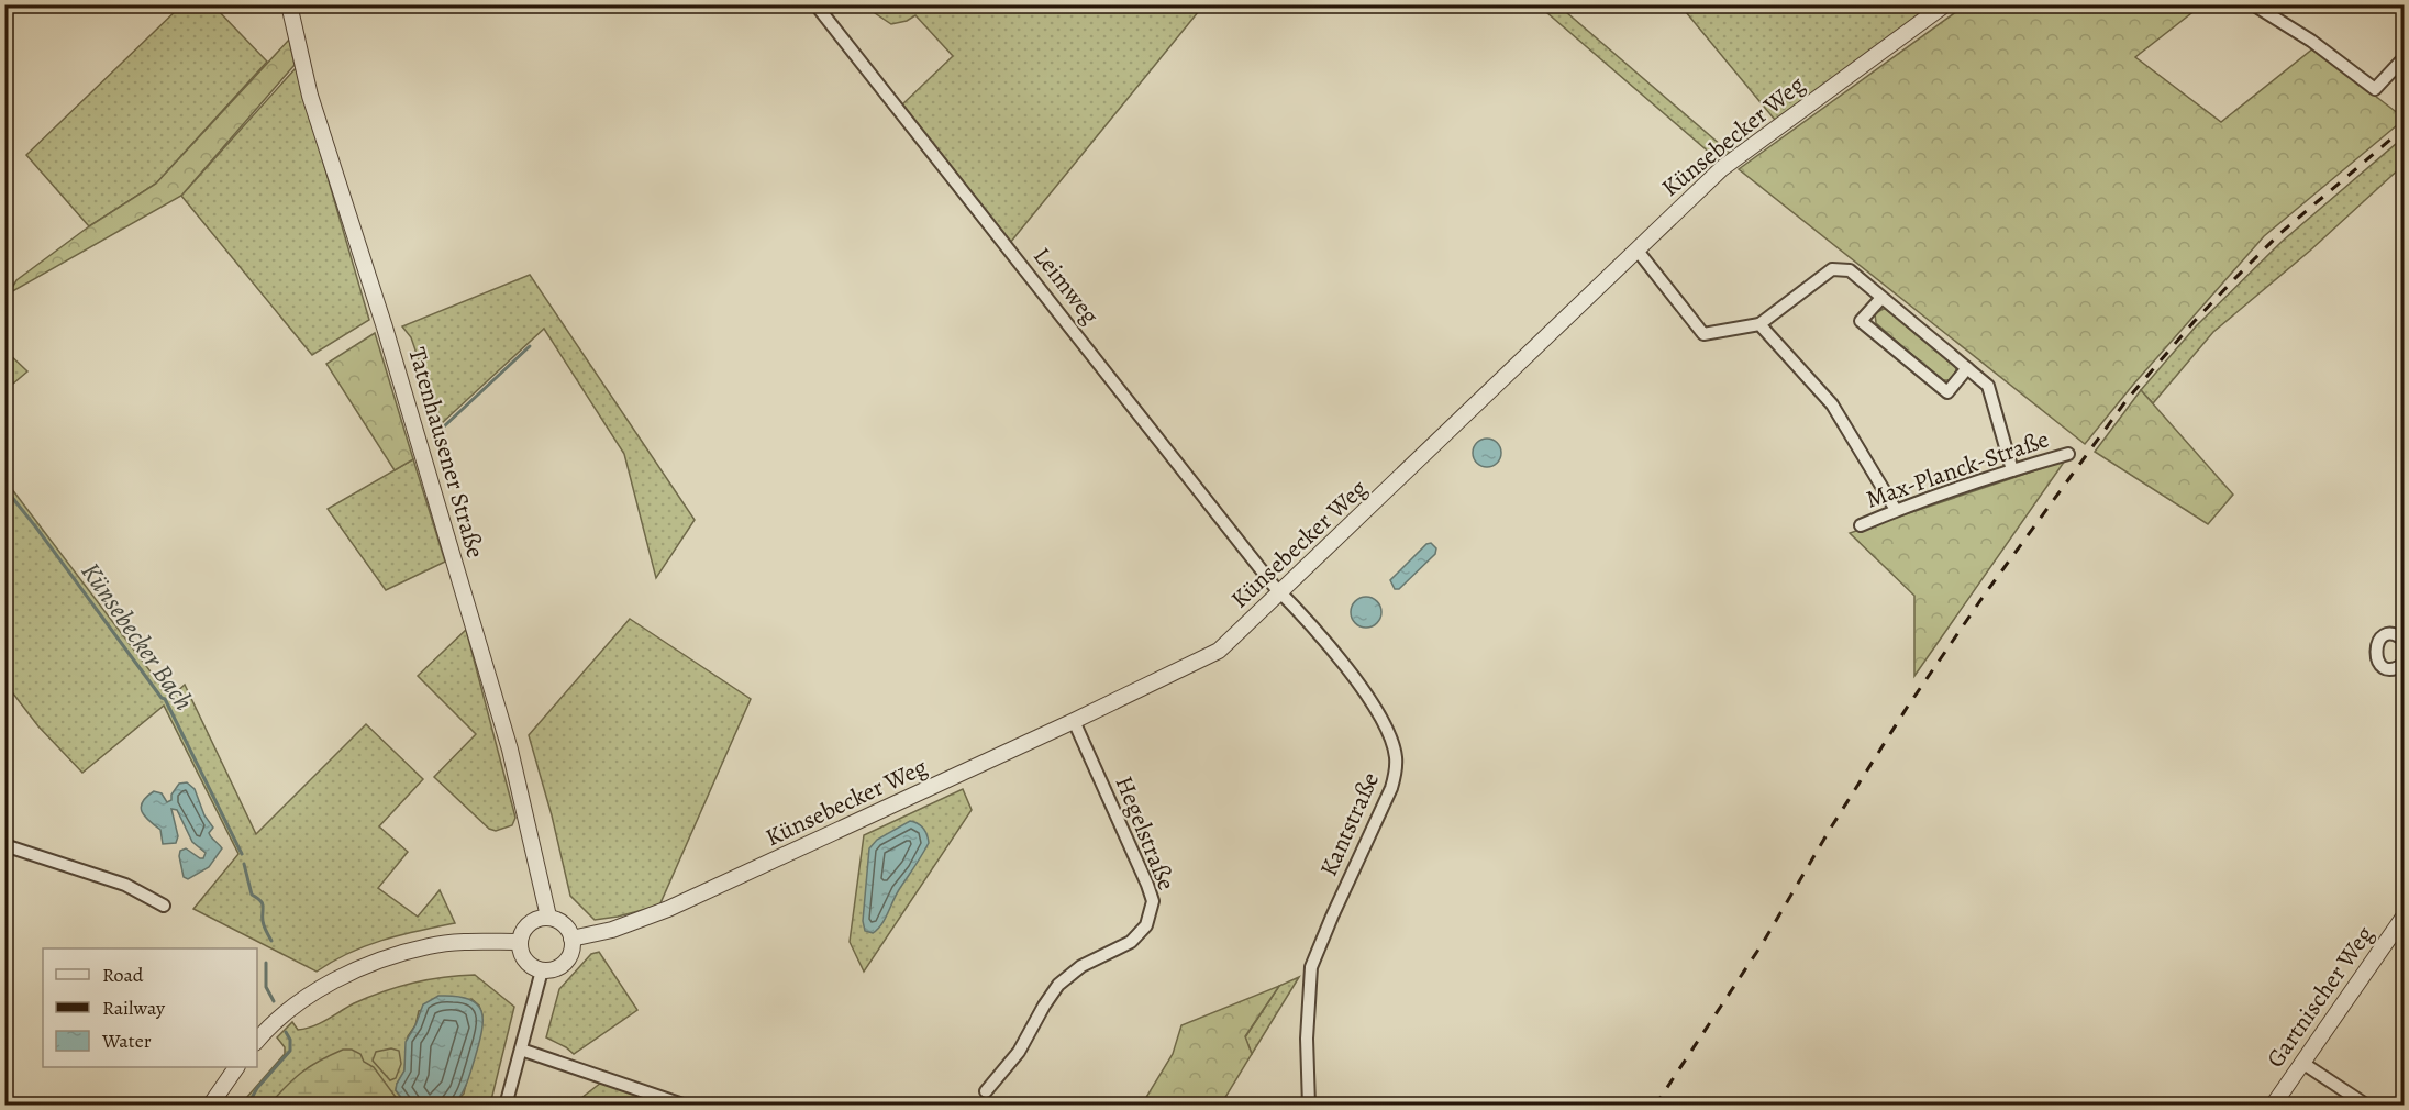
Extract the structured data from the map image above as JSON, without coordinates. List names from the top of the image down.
{
  "streets": {
    "street": [
      "Künsebecker Weg",
      "Leimweg",
      "Tatenhausener Straße",
      "Max-Planck-Straße",
      "Kantstraße",
      "Hegelstraße",
      "Gartnischer Weg"
    ]
  },
  "crossings": [
    ["Künsebecker Weg", "Leimweg"],
    ["Künsebecker Weg", "Tatenhausener Straße"],
    ["Künsebecker Weg", "Kantstraße"],
    ["Künsebecker Weg", "Hegelstraße"],
    ["Leimweg", "Kantstraße"]
  ],
  "water": ["Künsebecker Bach"],
  "legend": ["Road", "Railway", "Water"]
}
